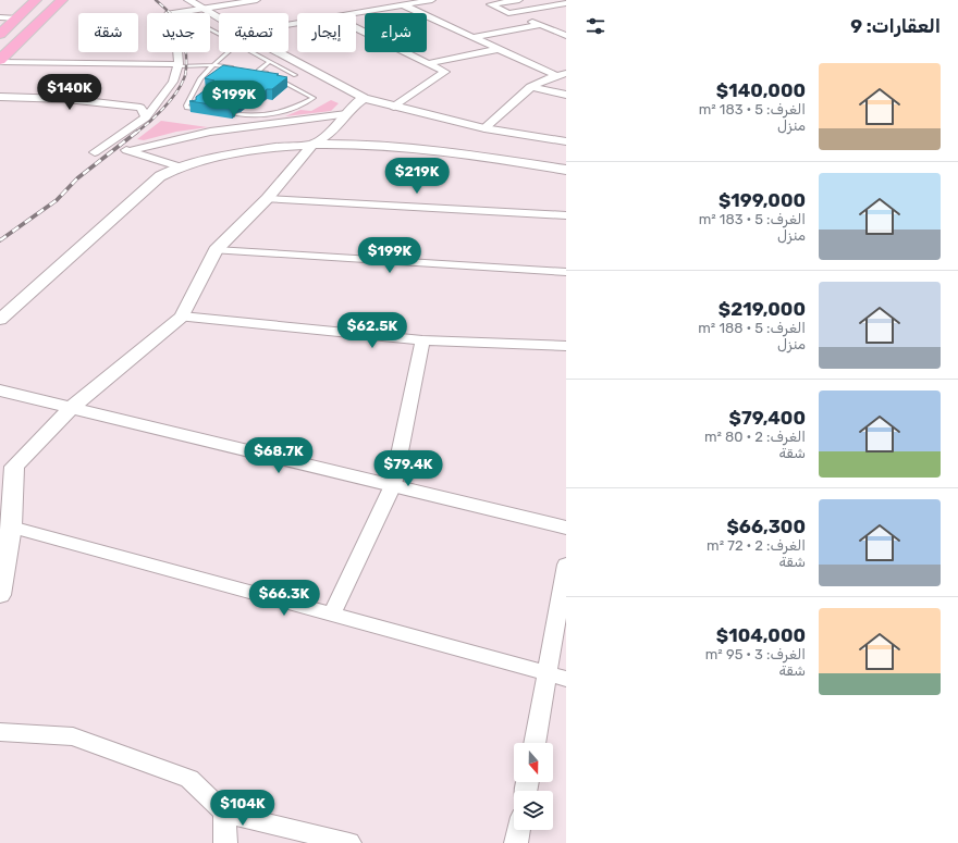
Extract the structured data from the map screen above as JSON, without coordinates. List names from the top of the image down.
{
  "north": "bottom",
  "page": {
    "heading": "العقارات: 9",
    "chip": [
      "شراء",
      "إيجار",
      "تصفية",
      "جديد",
      "شقة"
    ],
    "list": [
      {
        "name": "$140,000",
        "note": "الغرف: 5 · 183 m² · منزل"
      },
      {
        "name": "$199,000",
        "note": "الغرف: 5 · 183 m² · منزل"
      },
      {
        "name": "$219,000",
        "note": "الغرف: 5 · 188 m² · منزل"
      },
      {
        "name": "$79,400",
        "note": "الغرف: 2 · 80 m² · شقة"
      },
      {
        "name": "$66,300",
        "note": "الغرف: 2 · 72 m² · شقة"
      },
      {
        "name": "$104,000",
        "note": "الغرف: 3 · 95 m² · شقة"
      }
    ],
    "price": [
      "$140K",
      "$199K",
      "$219K",
      "$199K",
      "$62.5K",
      "$68.7K",
      "$79.4K",
      "$66.3K",
      "$104K"
    ]
  }
}
